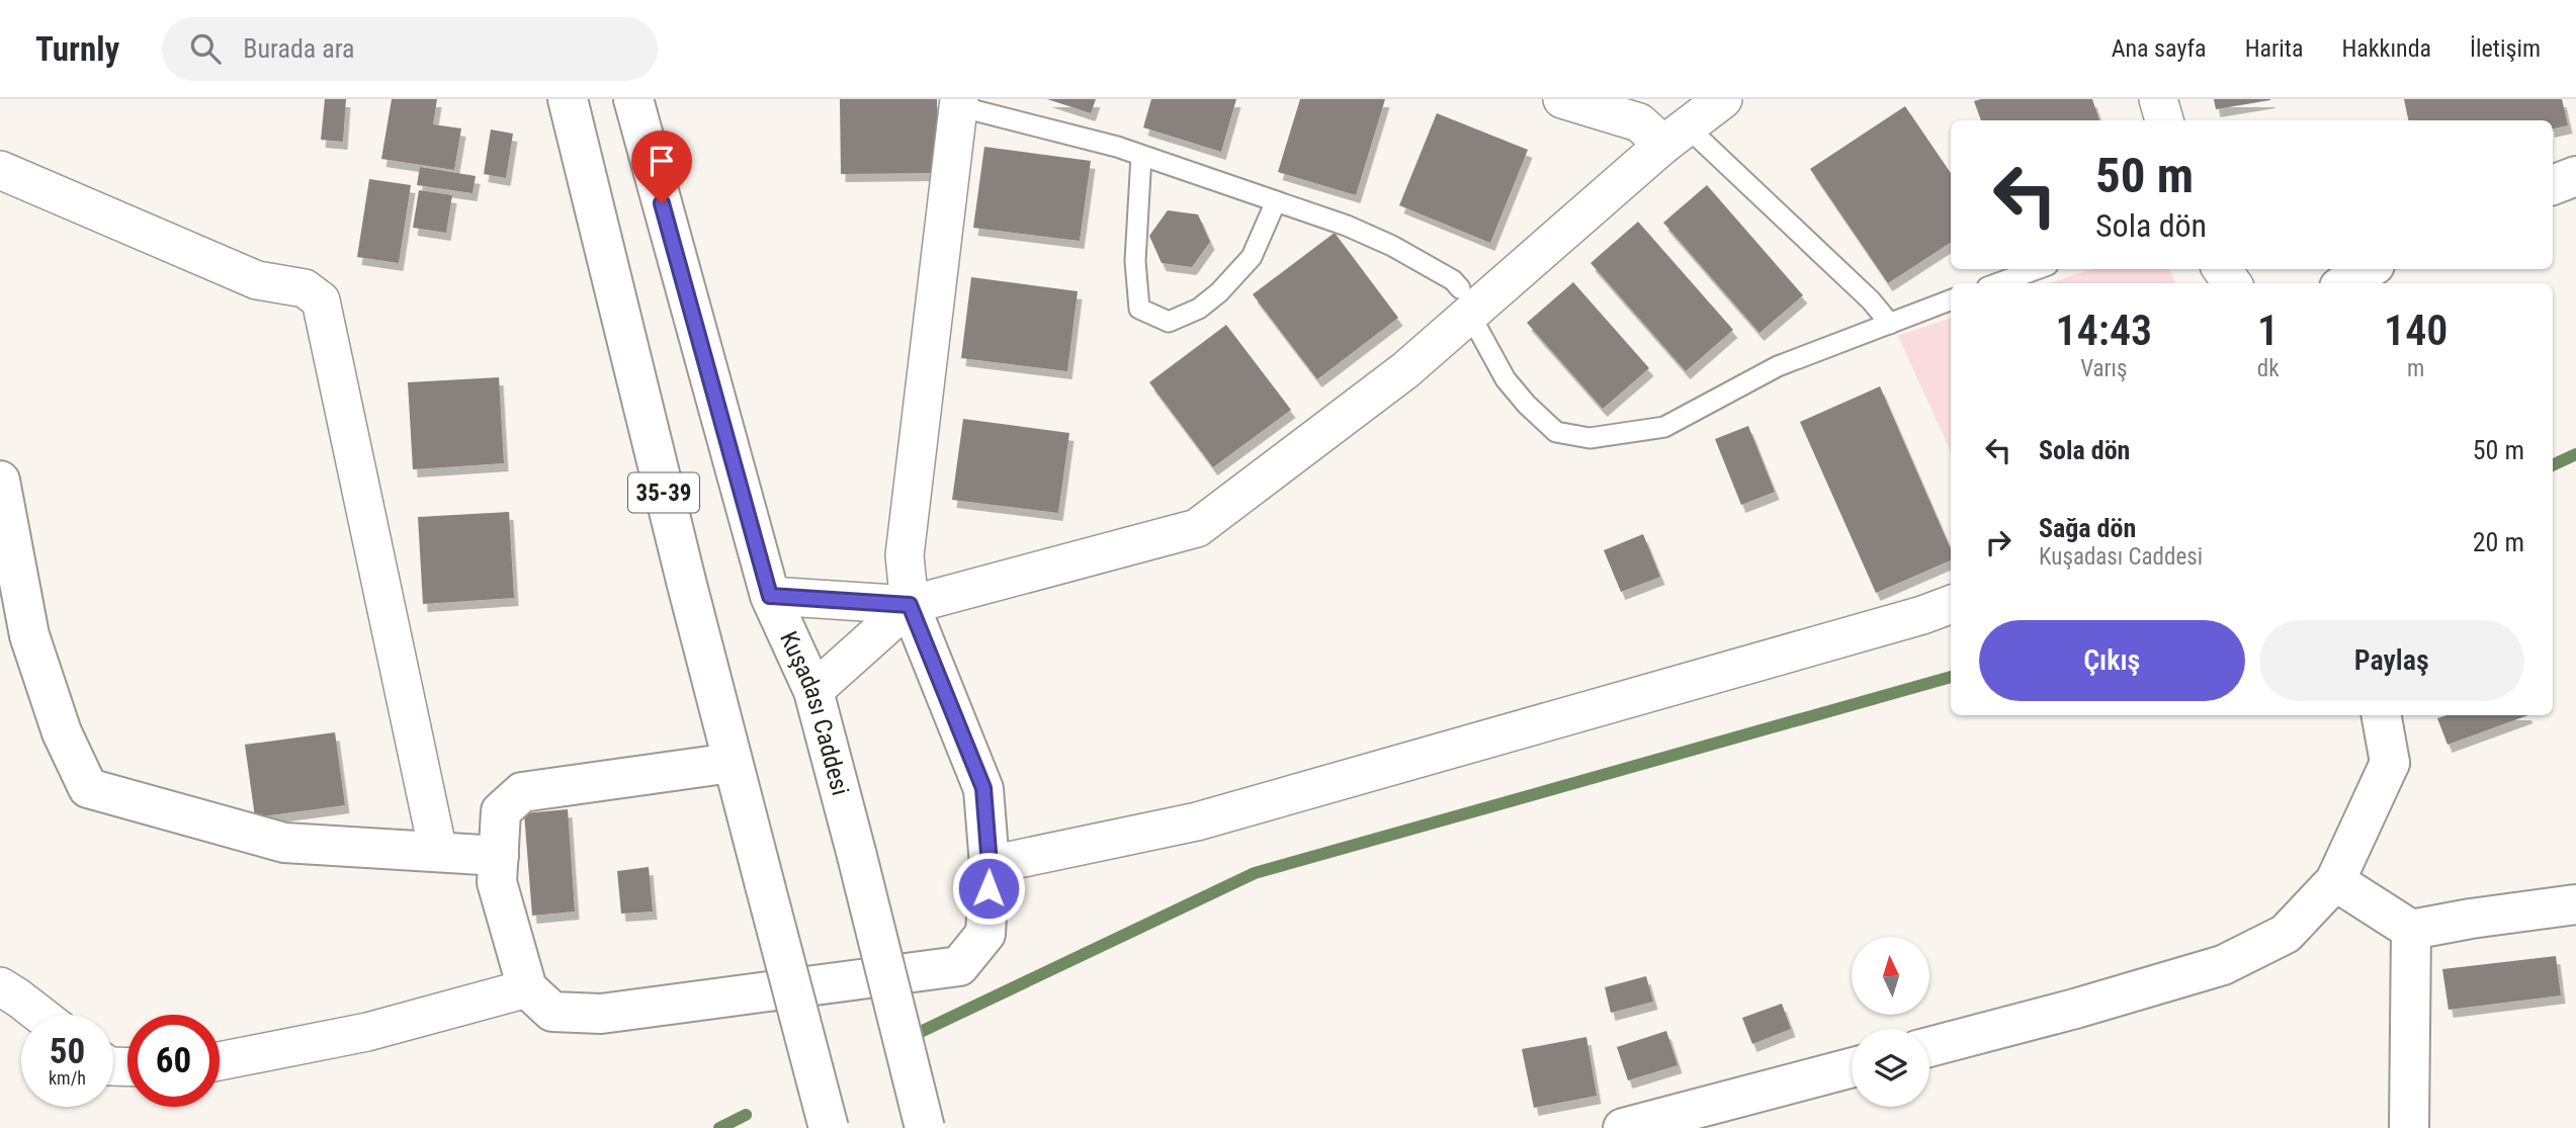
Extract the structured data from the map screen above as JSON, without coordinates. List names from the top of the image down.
{
  "streets": {
    "main road": ["35-39", "Kuşadası Caddesi"]
  },
  "north": "top",
  "page": {
    "header": "Turnly",
    "search": "Burada ara",
    "nav": [
      "Ana sayfa",
      "Harita",
      "Hakkında",
      "İletişim"
    ],
    "turn": ["50 m", "Sola dön"],
    "eta": [
      "14:43",
      "Varış",
      "1",
      "dk",
      "140",
      "m"
    ],
    "list": [
      {
        "name": "Sola dön",
        "value": "50 m"
      },
      {
        "name": "Sağa dön",
        "note": "Kuşadası Caddesi",
        "value": "20 m"
      }
    ],
    "buttons": ["Çıkış", "Paylaş"],
    "speed": "50 km/h",
    "limit": "60"
  }
}
